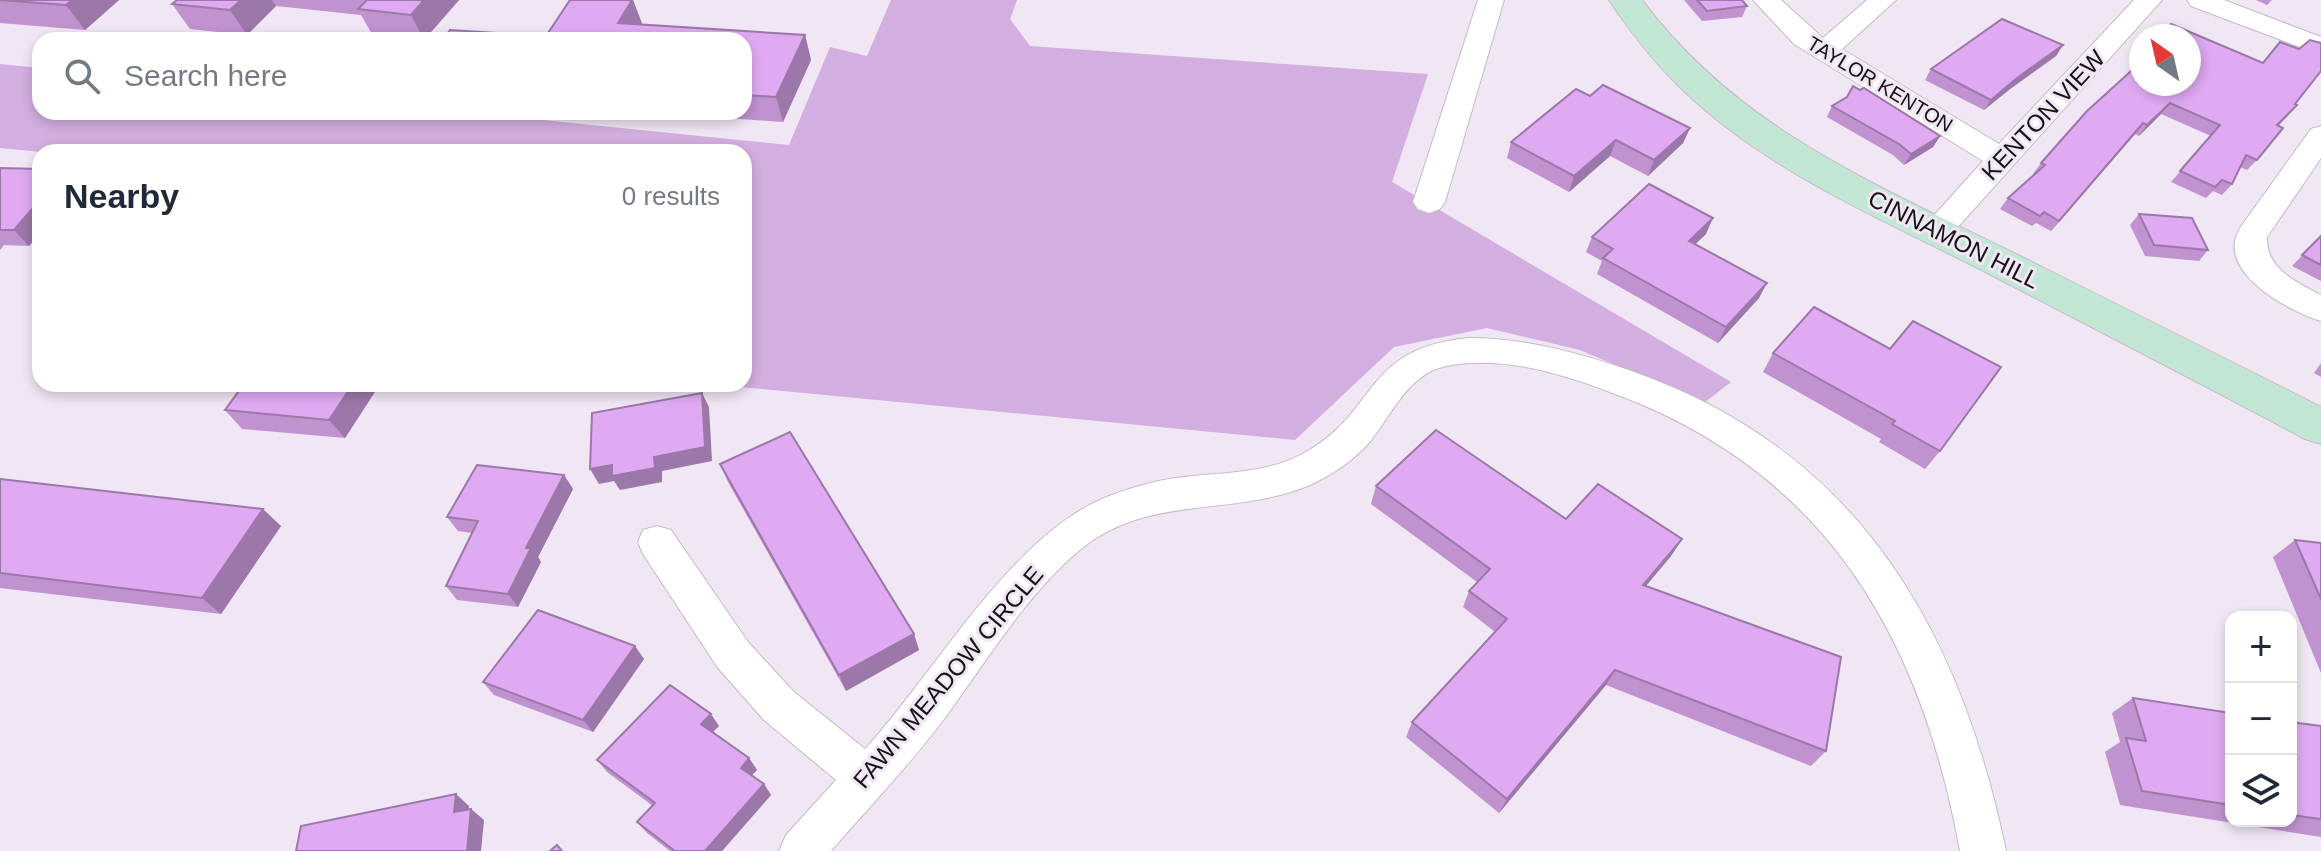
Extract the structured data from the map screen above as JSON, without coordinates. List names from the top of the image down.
{
  "streets": {
    "street": [
      "TAYLOR KENTON",
      "KENTON VIEW",
      "CINNAMON HILL",
      "FAWN MEADOW CIRCLE"
    ]
  },
  "crossings": [
    ["TAYLOR KENTON", "KENTON VIEW"],
    ["KENTON VIEW", "CINNAMON HILL"]
  ],
  "north": "top left",
  "page": {
    "search": "Search here",
    "heading": ["Nearby", "0 results"],
    "map_buttons": ["+", "−"]
  }
}
